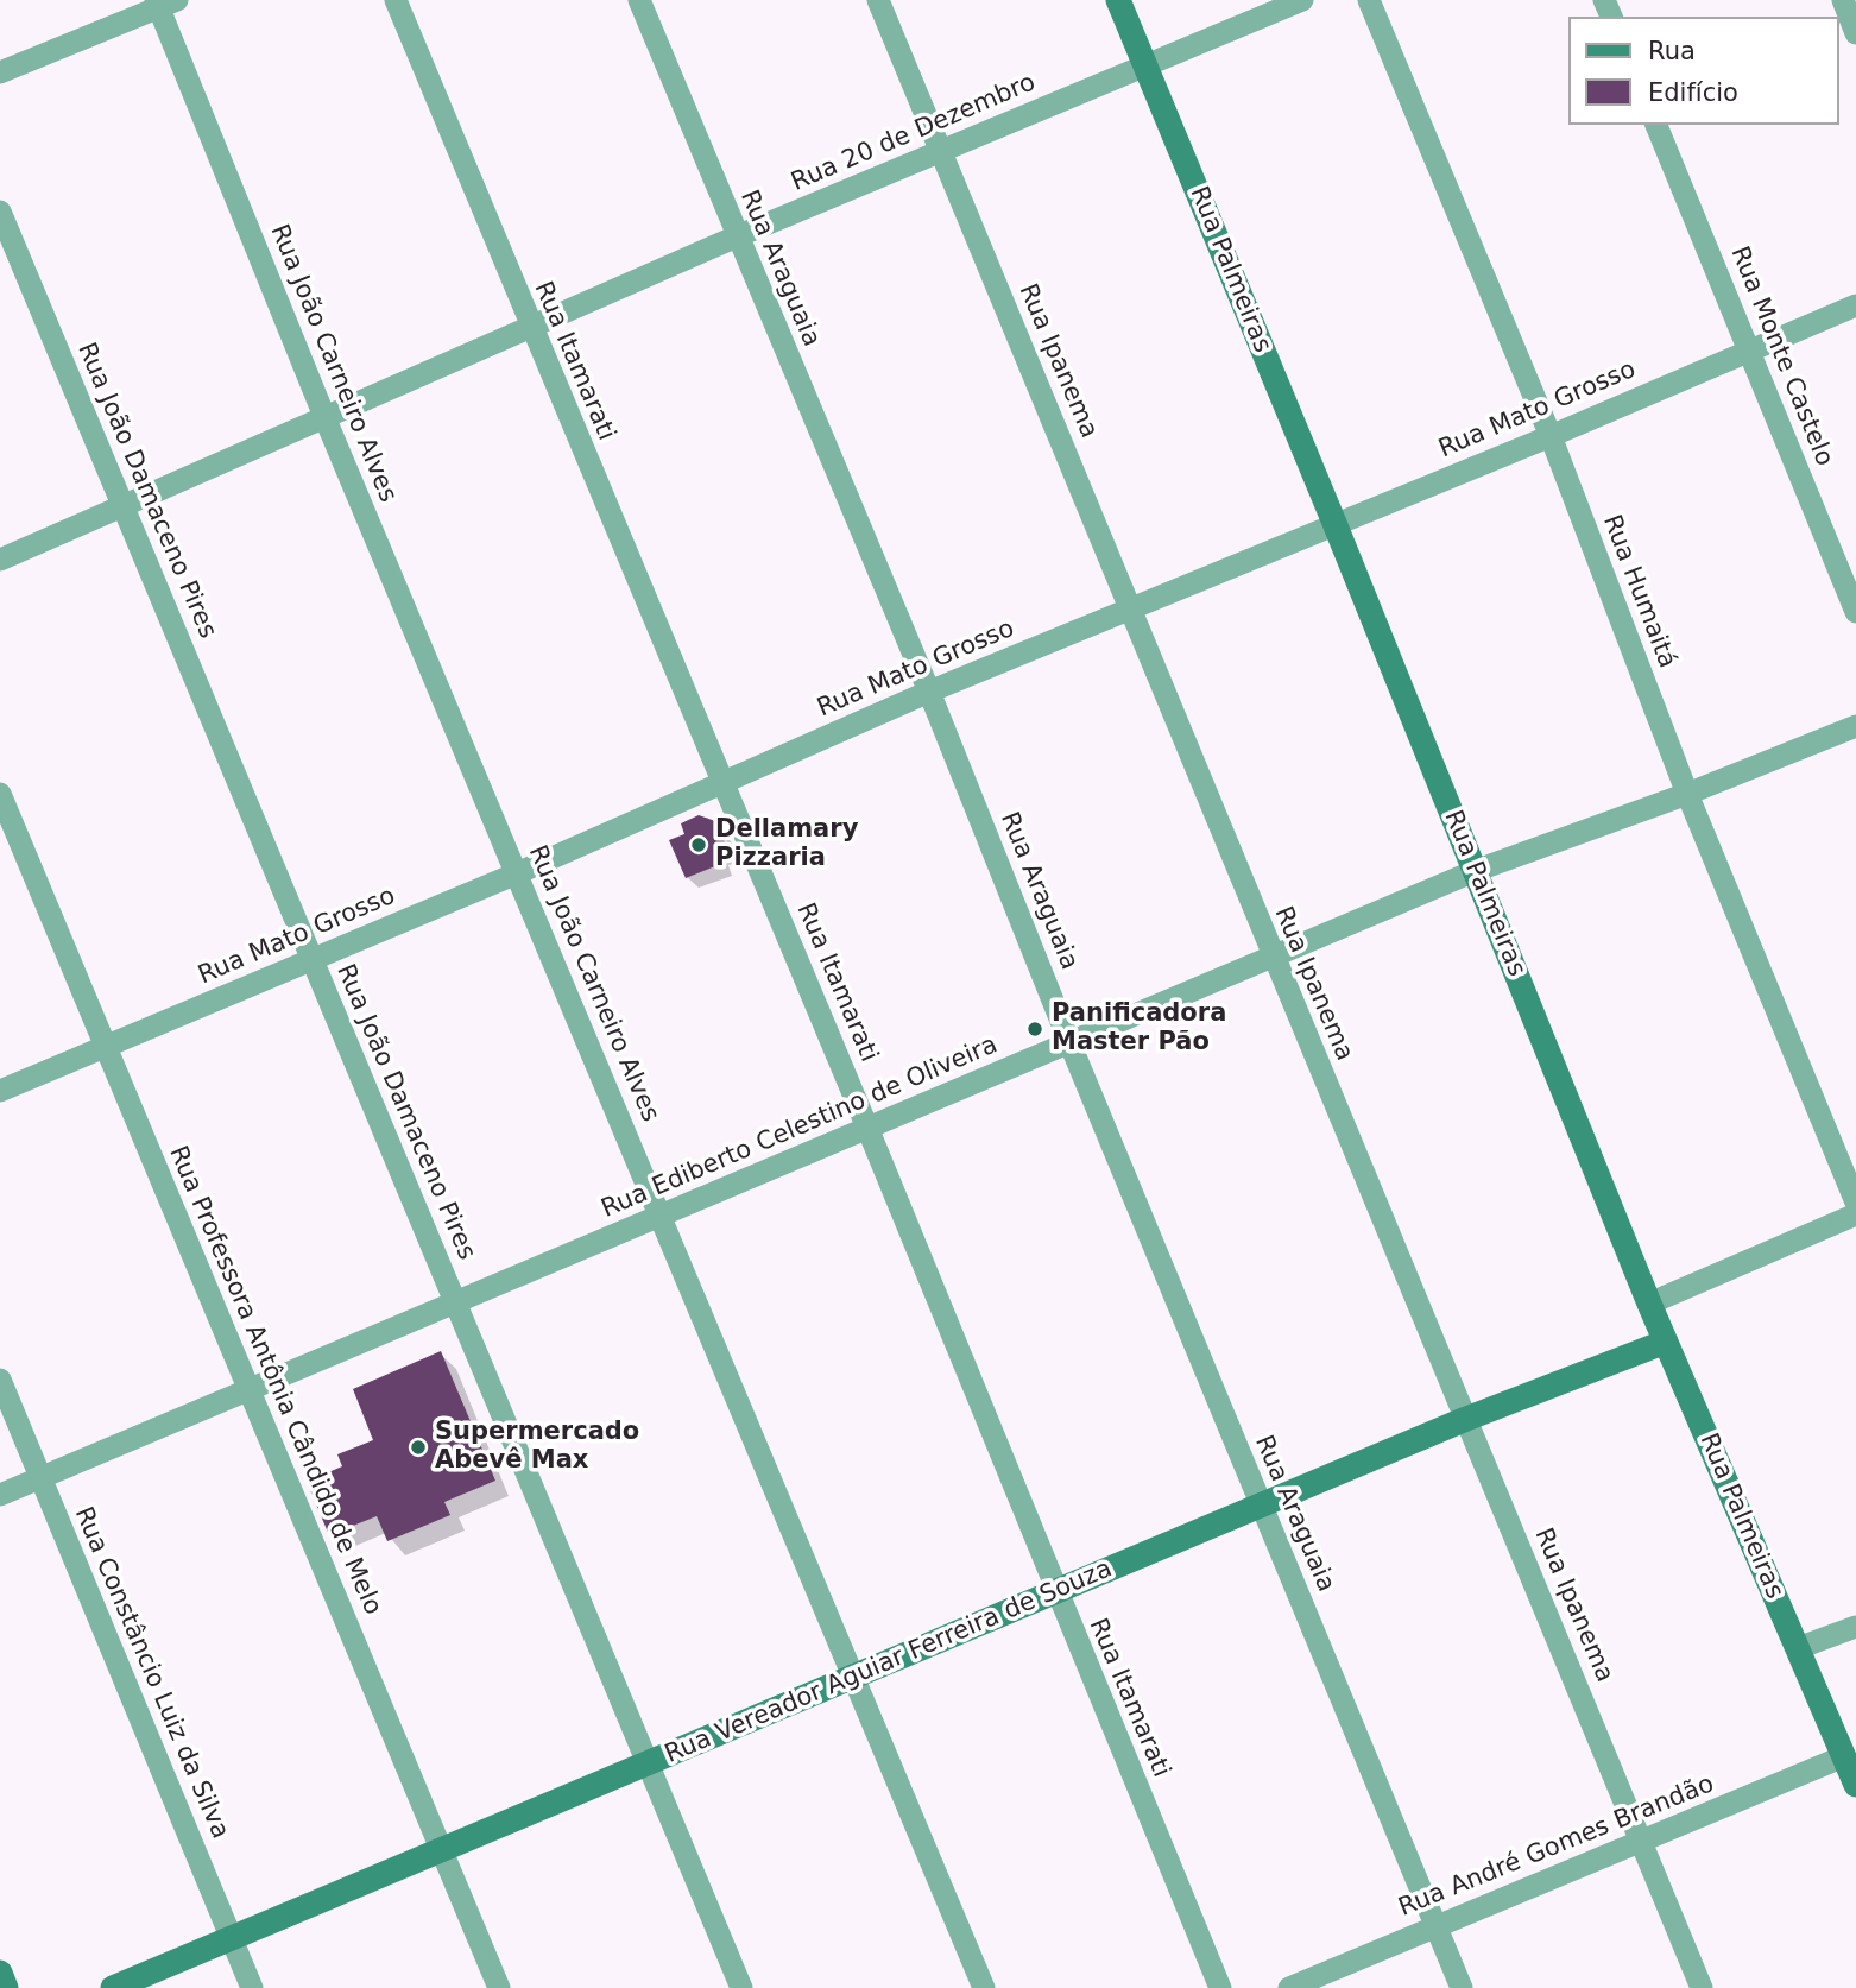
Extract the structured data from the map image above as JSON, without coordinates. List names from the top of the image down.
{
  "streets": {
    "street": [
      "Rua 20 de Dezembro",
      "Rua Araguaia",
      "Rua Palmeiras",
      "Rua Monte Castelo",
      "Rua Itamarati",
      "Rua Ipanema",
      "Rua João Carneiro Alves",
      "Rua Mato Grosso",
      "Rua João Damaceno Pires",
      "Rua Humaitá",
      "Rua Ediberto Celestino de Oliveira",
      "Rua Professora Antônia Cândido de Melo",
      "Rua Vereador Aguiar Ferreira de Souza",
      "Rua Constâncio Luiz da Silva",
      "Rua André Gomes Brandão"
    ]
  },
  "crossings": [
    ["Rua 20 de Dezembro", "Rua Araguaia"],
    ["Rua 20 de Dezembro", "Rua Palmeiras"],
    ["Rua 20 de Dezembro", "Rua Itamarati"],
    ["Rua 20 de Dezembro", "Rua Ipanema"],
    ["Rua 20 de Dezembro", "Rua João Carneiro Alves"],
    ["Rua 20 de Dezembro", "Rua João Damaceno Pires"],
    ["Rua Araguaia", "Rua Mato Grosso"],
    ["Rua Araguaia", "Rua Ediberto Celestino de Oliveira"],
    ["Rua Araguaia", "Rua Vereador Aguiar Ferreira de Souza"],
    ["Rua Araguaia", "Rua André Gomes Brandão"],
    ["Rua Palmeiras", "Rua Mato Grosso"],
    ["Rua Palmeiras", "Rua Ediberto Celestino de Oliveira"],
    ["Rua Palmeiras", "Rua Vereador Aguiar Ferreira de Souza"],
    ["Rua Palmeiras", "Rua André Gomes Brandão"],
    ["Rua Monte Castelo", "Rua Mato Grosso"],
    ["Rua Itamarati", "Rua Mato Grosso"],
    ["Rua Itamarati", "Rua Ediberto Celestino de Oliveira"],
    ["Rua Itamarati", "Rua Vereador Aguiar Ferreira de Souza"],
    ["Rua Ipanema", "Rua Mato Grosso"],
    ["Rua Ipanema", "Rua Ediberto Celestino de Oliveira"],
    ["Rua Ipanema", "Rua Vereador Aguiar Ferreira de Souza"],
    ["Rua Ipanema", "Rua André Gomes Brandão"],
    ["Rua João Carneiro Alves", "Rua Mato Grosso"],
    ["Rua João Carneiro Alves", "Rua Ediberto Celestino de Oliveira"],
    ["Rua João Carneiro Alves", "Rua Vereador Aguiar Ferreira de Souza"],
    ["Rua Mato Grosso", "Rua João Damaceno Pires"],
    ["Rua Mato Grosso", "Rua Humaitá"],
    ["Rua Mato Grosso", "Rua Professora Antônia Cândido de Melo"],
    ["Rua João Damaceno Pires", "Rua Ediberto Celestino de Oliveira"],
    ["Rua João Damaceno Pires", "Rua Vereador Aguiar Ferreira de Souza"],
    ["Rua Humaitá", "Rua Ediberto Celestino de Oliveira"],
    ["Rua Ediberto Celestino de Oliveira", "Rua Professora Antônia Cândido de Melo"],
    ["Rua Ediberto Celestino de Oliveira", "Rua Constâncio Luiz da Silva"],
    ["Rua Professora Antônia Cândido de Melo", "Rua Vereador Aguiar Ferreira de Souza"],
    ["Rua Vereador Aguiar Ferreira de Souza", "Rua Constâncio Luiz da Silva"]
  ],
  "places": ["Dellamary Pizzaria", "Panificadora Master Pão", "Supermercado Abevê Max"],
  "legend": ["Rua", "Edifício"]
}
